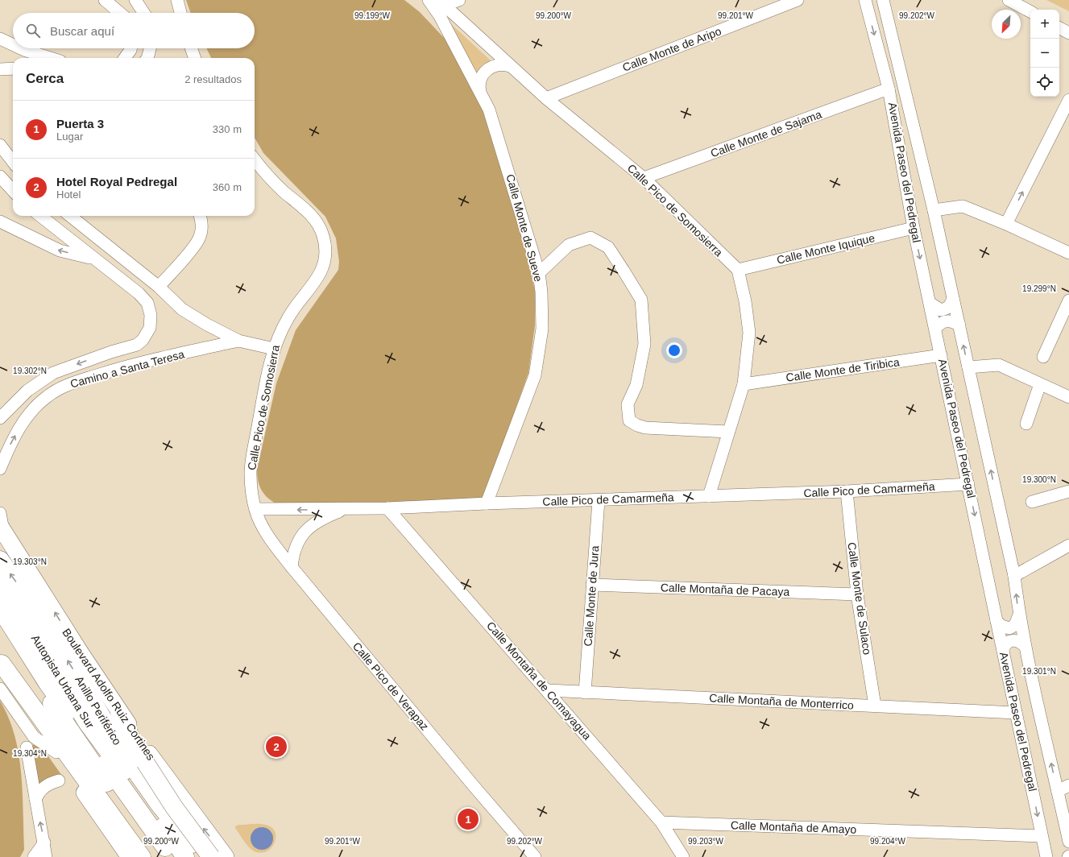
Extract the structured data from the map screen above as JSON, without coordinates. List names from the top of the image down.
{
  "streets": {
    "highway": ["Autopista Urbana Sur", "Anillo Periférico"],
    "main road": ["Boulevard Adolfo Ruiz Cortines"],
    "street": [
      "Calle Monte de Aripo",
      "Calle Monte de Sajama",
      "Avenida Paseo del Pedregal",
      "Calle Pico de Somosierra",
      "Calle Monte de Sueve",
      "Calle Monte Iquique",
      "Camino a Santa Teresa",
      "Calle Monte de Tiribica",
      "Calle Pico de Camarmeña",
      "Calle Montaña de Pacaya",
      "Calle Monte de Jura",
      "Calle Monte de Sulaco",
      "Calle Montaña de Comayagua",
      "Calle Pico de Verapaz",
      "Calle Montaña de Monterrico",
      "Calle Montaña de Amayo"
    ]
  },
  "crossings": [
    ["Calle Monte de Aripo", "Calle Pico de Somosierra"],
    ["Calle Monte de Sajama", "Avenida Paseo del Pedregal"],
    ["Calle Monte de Sajama", "Calle Pico de Somosierra"],
    ["Avenida Paseo del Pedregal", "Calle Monte Iquique"],
    ["Avenida Paseo del Pedregal", "Calle Monte de Tiribica"],
    ["Avenida Paseo del Pedregal", "Calle Pico de Camarmeña"],
    ["Avenida Paseo del Pedregal", "Calle Montaña de Monterrico"],
    ["Avenida Paseo del Pedregal", "Calle Montaña de Amayo"],
    ["Calle Pico de Somosierra", "Calle Monte Iquique"],
    ["Calle Pico de Somosierra", "Camino a Santa Teresa"],
    ["Calle Pico de Somosierra", "Calle Pico de Camarmeña"],
    ["Calle Pico de Somosierra", "Calle Pico de Verapaz"],
    ["Calle Monte de Sueve", "Calle Pico de Camarmeña"],
    ["Calle Pico de Camarmeña", "Calle Monte de Jura"],
    ["Calle Pico de Camarmeña", "Calle Monte de Sulaco"],
    ["Calle Pico de Camarmeña", "Calle Montaña de Comayagua"],
    ["Calle Pico de Camarmeña", "Calle Pico de Verapaz"],
    ["Calle Montaña de Pacaya", "Calle Monte de Jura"],
    ["Calle Montaña de Pacaya", "Calle Monte de Sulaco"],
    ["Calle Monte de Jura", "Calle Montaña de Monterrico"],
    ["Calle Monte de Sulaco", "Calle Montaña de Monterrico"],
    ["Calle Montaña de Comayagua", "Calle Montaña de Monterrico"],
    ["Calle Montaña de Comayagua", "Calle Montaña de Amayo"]
  ],
  "north": "bottom left",
  "page": {
    "map_buttons": ["+", "−"],
    "search": "Buscar aquí",
    "heading": ["Cerca", "2 resultados"],
    "list": [
      {
        "mark": "1",
        "name": "Puerta 3",
        "note": "Lugar",
        "value": "330 m"
      },
      {
        "mark": "2",
        "name": "Hotel Royal Pedregal",
        "note": "Hotel",
        "value": "360 m"
      }
    ],
    "pins": ["2", "1"]
  },
  "coordinates": [
    "99.199°W",
    "99.200°W",
    "99.201°W",
    "99.202°W",
    "19.299°N",
    "19.302°N",
    "19.300°N",
    "19.303°N",
    "19.301°N",
    "19.304°N",
    "99.203°W",
    "99.204°W"
  ]
}
